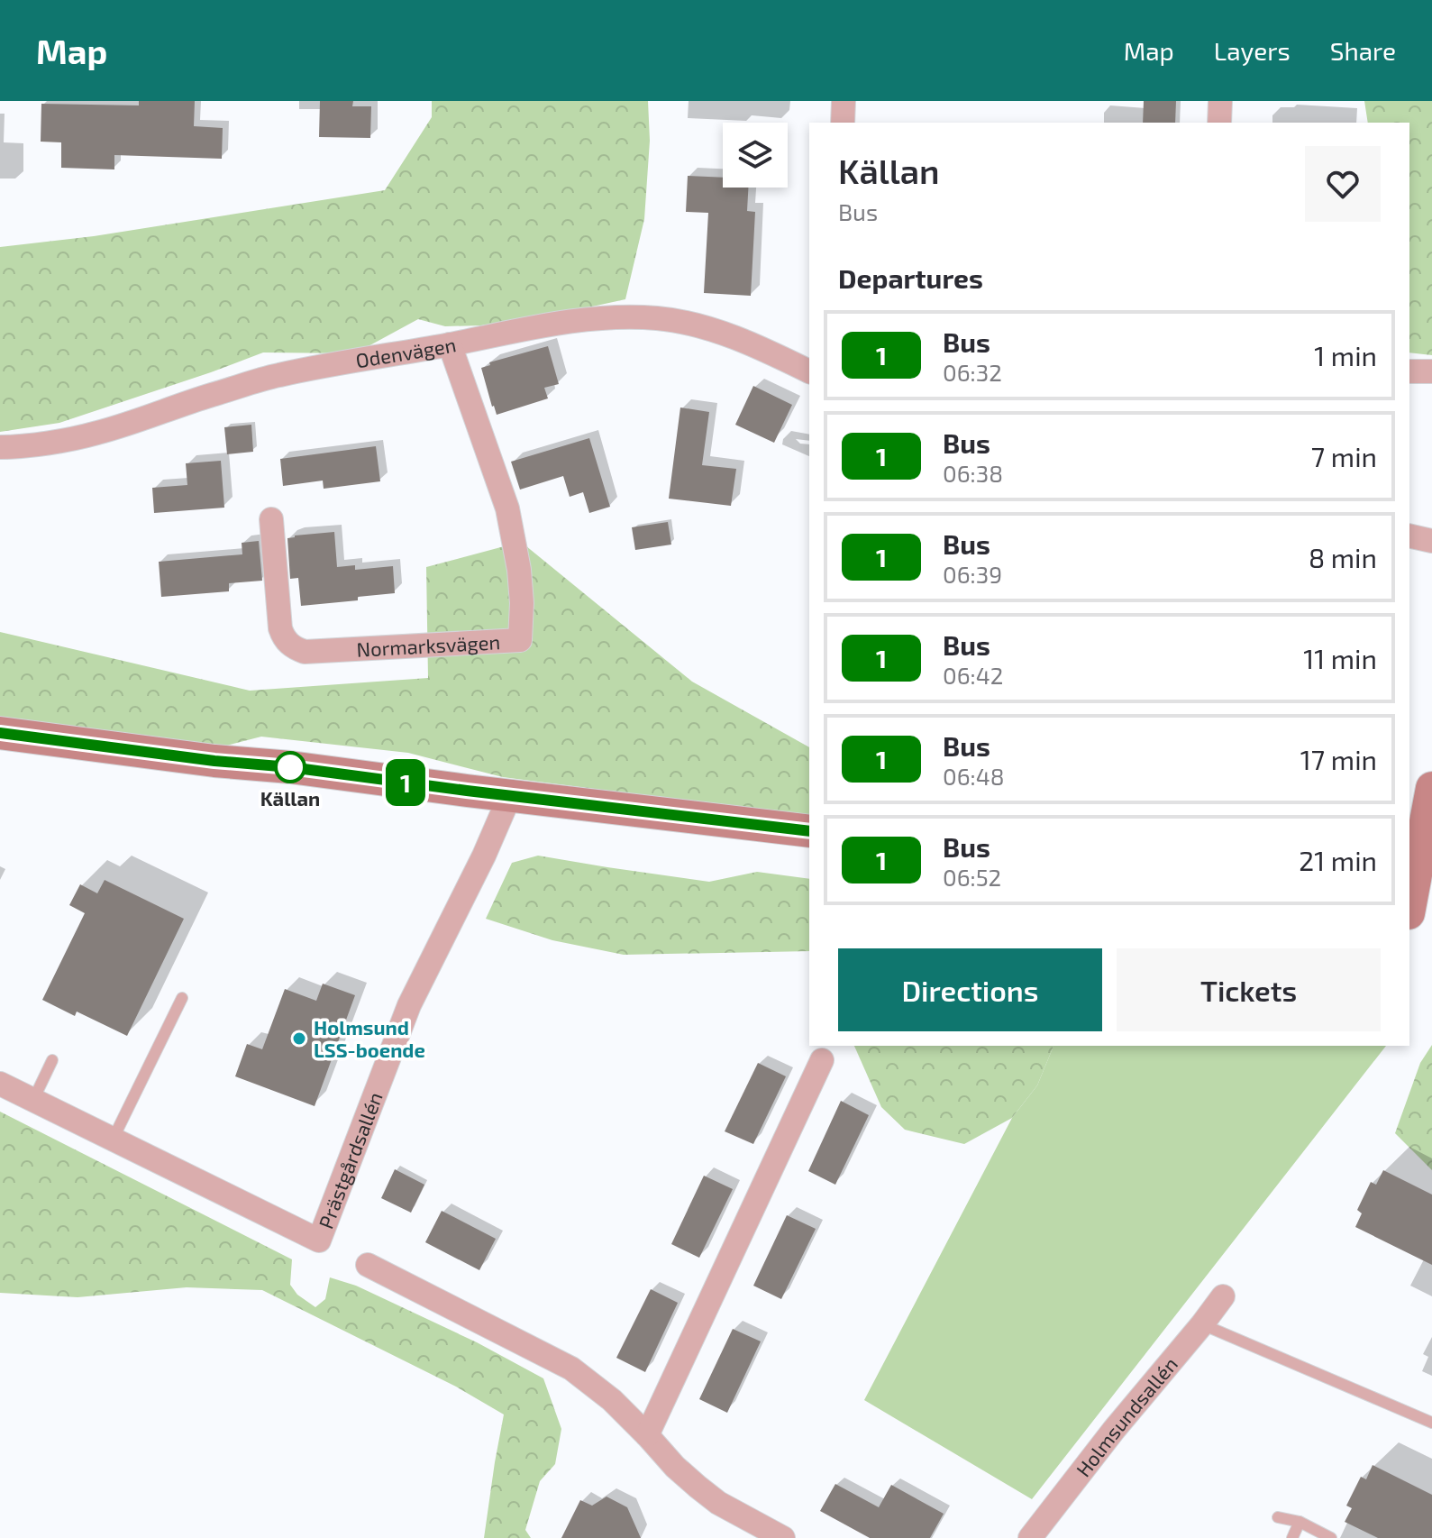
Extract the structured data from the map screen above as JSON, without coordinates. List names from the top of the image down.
{
  "streets": {
    "street": [
      "Odenvägen",
      "Normarksvägen",
      "Prästgårdsallén",
      "Holmsundsallén"
    ]
  },
  "crossings": [
    ["Odenvägen", "Normarksvägen"]
  ],
  "places": ["Källan", "Holmsund LSS-boende"],
  "lines": ["bus line 1"],
  "page": {
    "header": "Map",
    "nav": ["Map", "Layers", "Share"],
    "on_map": "1",
    "heading": [
      ["Källan", "Bus"],
      "Departures"
    ],
    "list": [
      {
        "mark": "1",
        "name": "Bus",
        "note": "06:32",
        "value": "1 min"
      },
      {
        "mark": "1",
        "name": "Bus",
        "note": "06:38",
        "value": "7 min"
      },
      {
        "mark": "1",
        "name": "Bus",
        "note": "06:39",
        "value": "8 min"
      },
      {
        "mark": "1",
        "name": "Bus",
        "note": "06:42",
        "value": "11 min"
      },
      {
        "mark": "1",
        "name": "Bus",
        "note": "06:48",
        "value": "17 min"
      },
      {
        "mark": "1",
        "name": "Bus",
        "note": "06:52",
        "value": "21 min"
      }
    ],
    "buttons": ["Directions", "Tickets"]
  }
}
